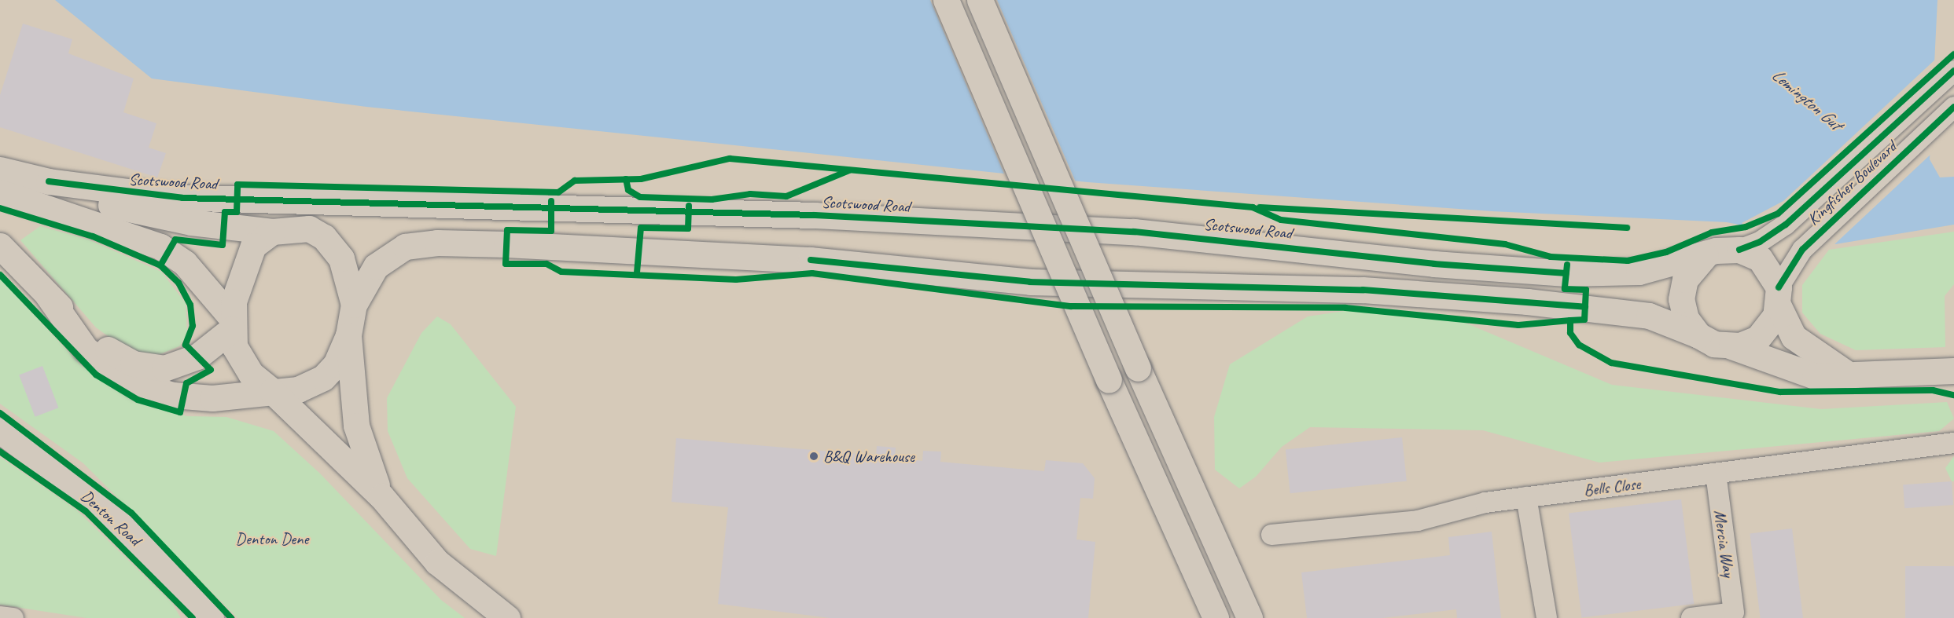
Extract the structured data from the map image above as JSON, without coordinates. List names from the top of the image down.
{
  "streets": {
    "main road": ["Scotswood Road", "Denton Road"],
    "street": ["Kingfisher Boulevard", "Bells Close", "Mercia Way"]
  },
  "crossings": [
    ["Scotswood Road", "Kingfisher Boulevard"],
    ["Bells Close", "Mercia Way"]
  ],
  "water": ["Lemington Gut"],
  "parks": ["Denton Dene"],
  "places": ["B&Q Warehouse"]
}
